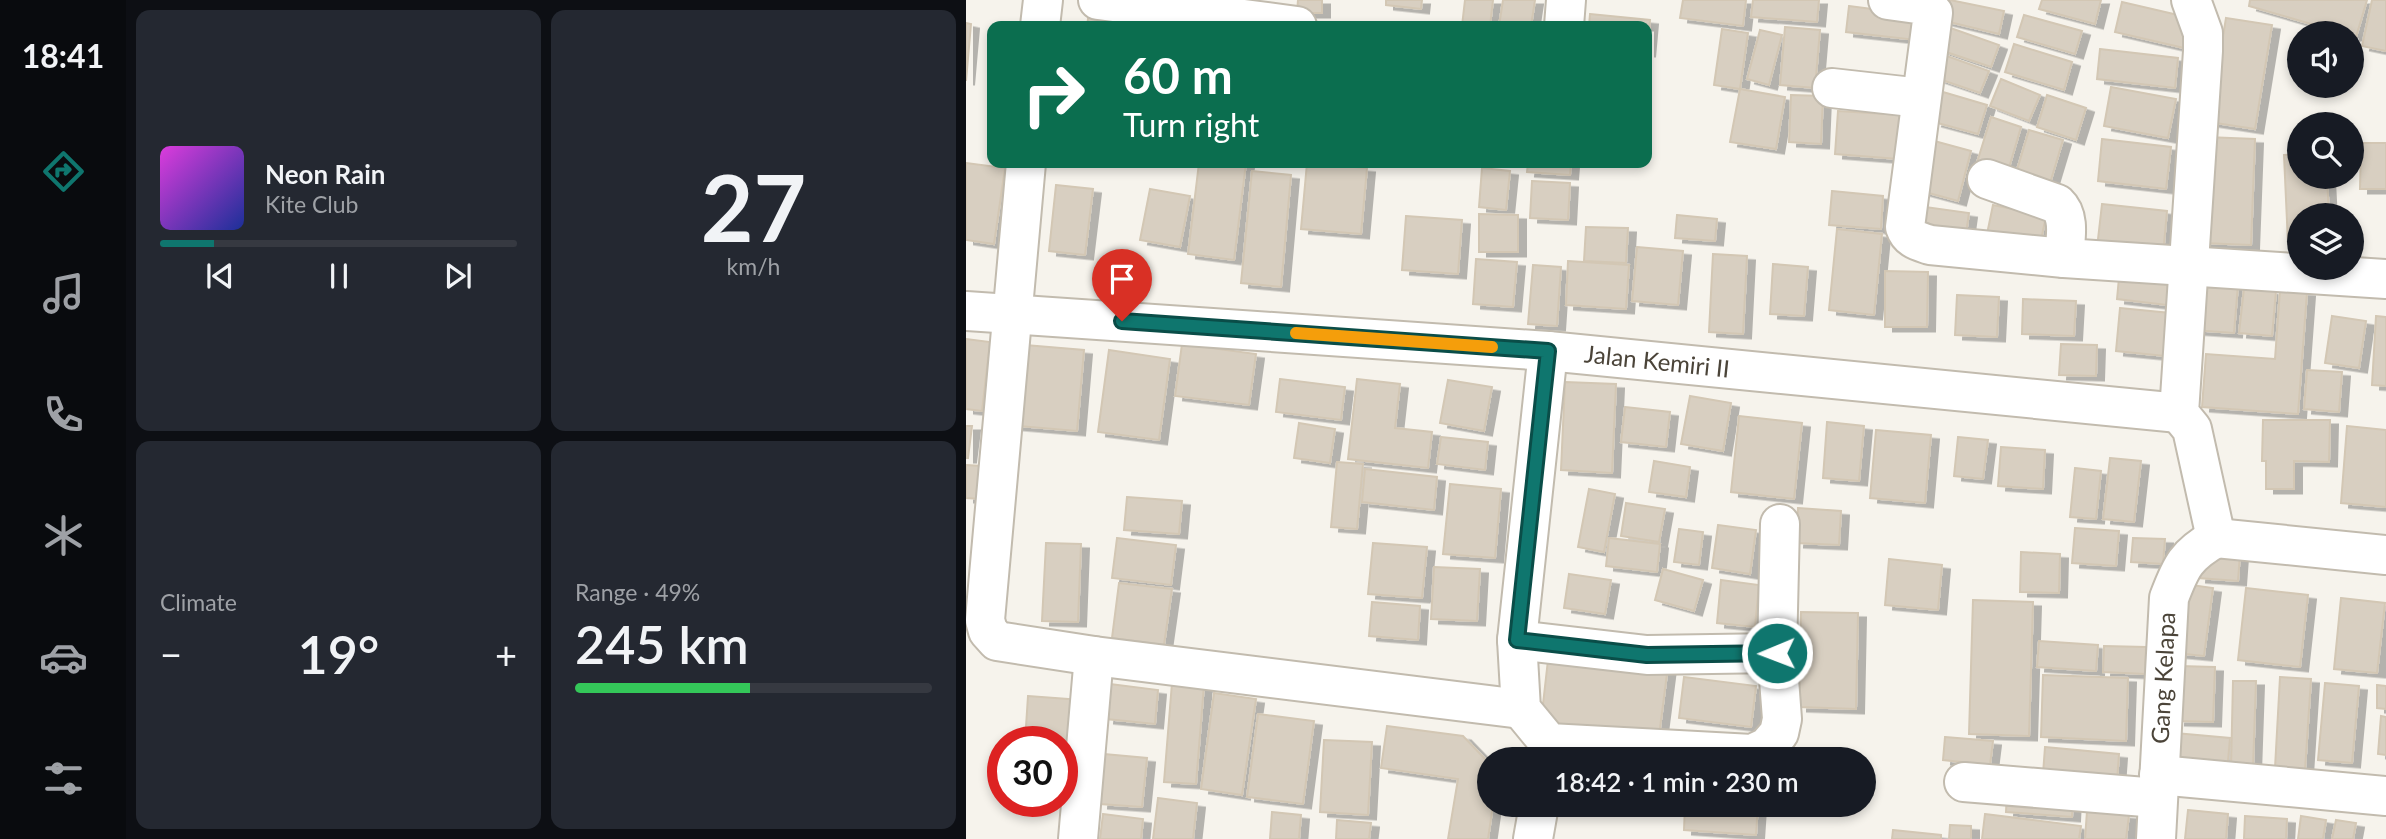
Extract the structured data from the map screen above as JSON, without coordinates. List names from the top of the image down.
{
  "streets": {
    "street": ["Jalan Kemiri II", "Gang Kelapa"]
  },
  "page": {
    "tabs": "18:41",
    "tile": [
      ["27", "km/h"],
      "Climate",
      ["Range · 49%", "245 km"]
    ],
    "turn": ["60 m", "Turn right"],
    "song": ["Neon Rain", "Kite Club"],
    "heat": ["−", "19°", "+"],
    "limit": "30",
    "trip": "18:42 · 1 min · 230 m"
  }
}
